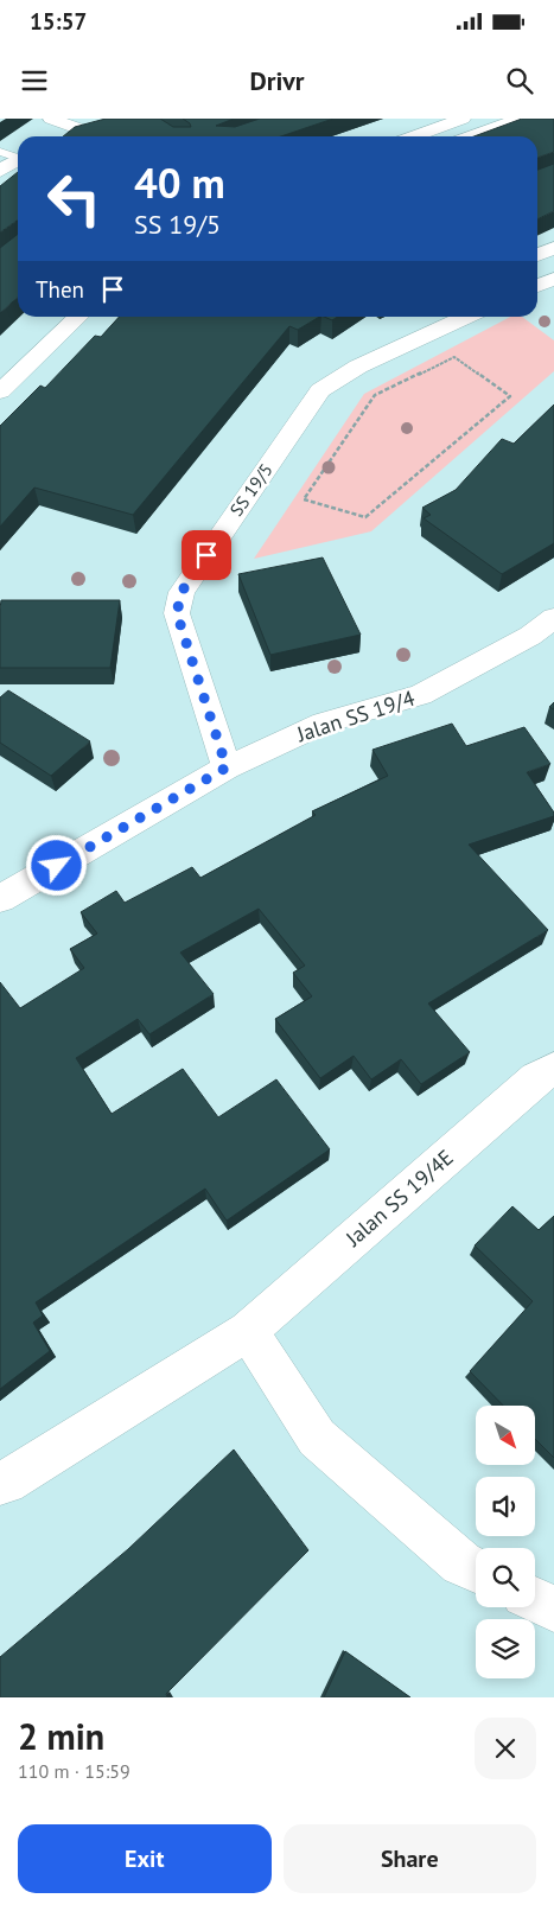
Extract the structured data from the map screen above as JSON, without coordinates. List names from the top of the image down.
{
  "streets": {
    "street": ["SS 19/5", "Jalan SS 19/4", "Jalan SS 19/4E"]
  },
  "crossings": [
    ["SS 19/5", "Jalan SS 19/4"]
  ],
  "north": "bottom right",
  "page": {
    "status": "15:57",
    "header": "Drivr",
    "turn": ["40 m", "SS 19/5"],
    "then": "Then",
    "heading": ["2 min", "110 m · 15:59"],
    "buttons": ["Exit", "Share"]
  }
}
